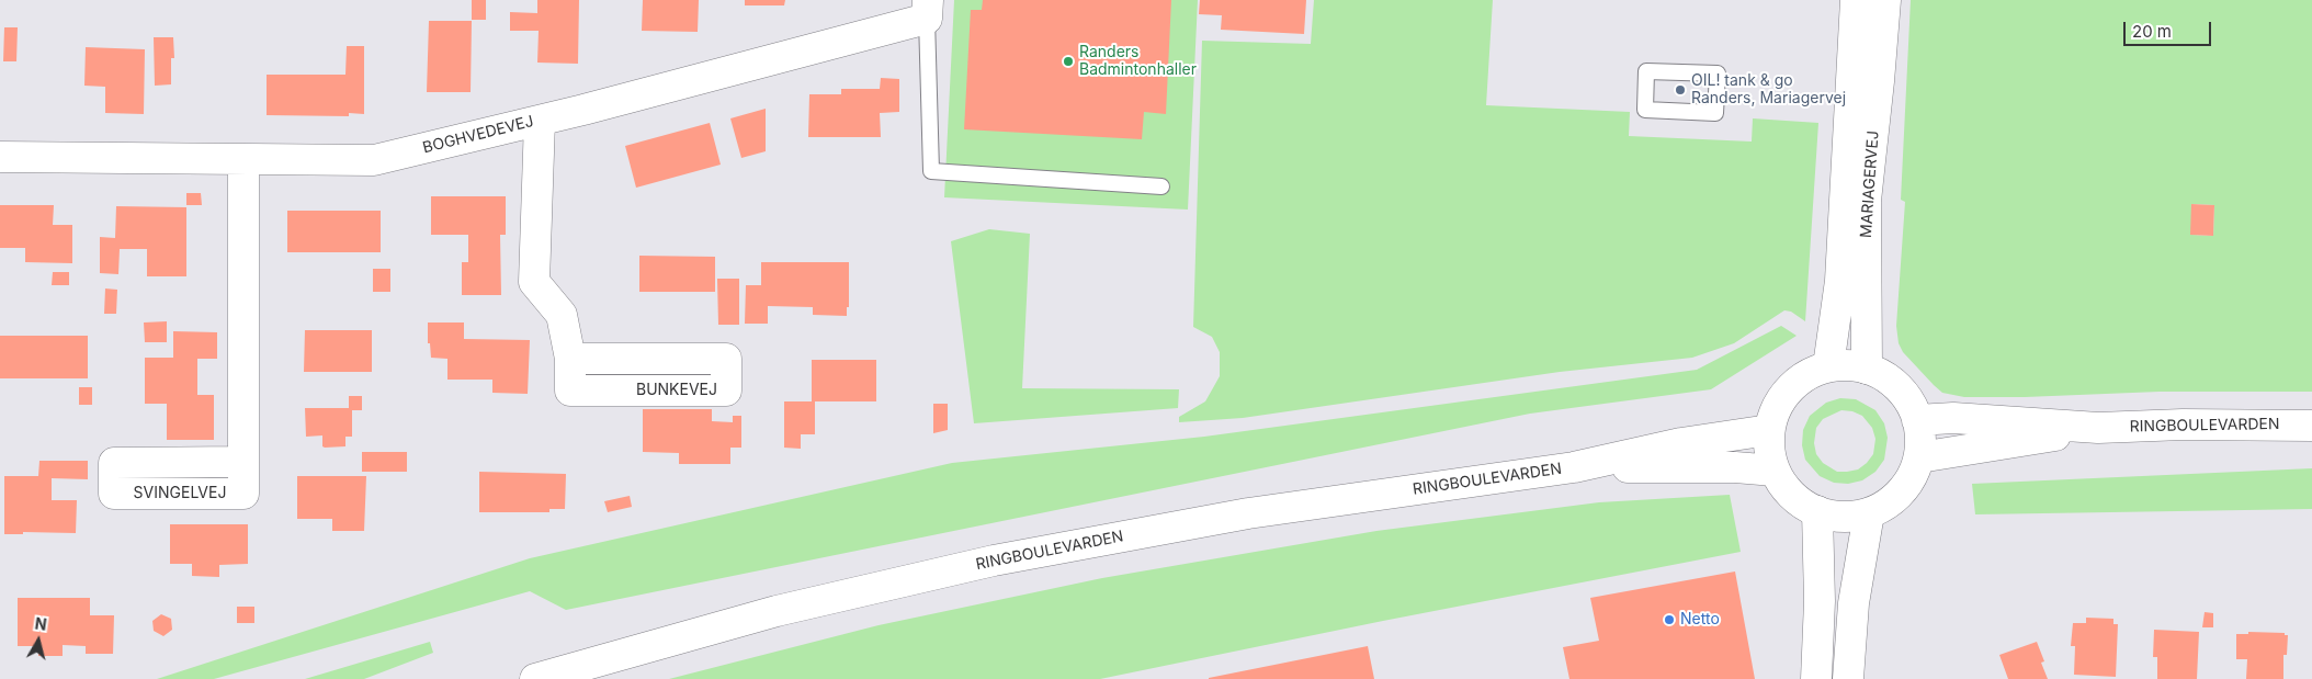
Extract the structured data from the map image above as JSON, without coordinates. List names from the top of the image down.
{
  "streets": {
    "street": ["BOGHVEDEVEJ", "MARIAGERVEJ", "RINGBOULEVARDEN"]
  },
  "crossings": [
    ["MARIAGERVEJ", "RINGBOULEVARDEN"]
  ],
  "places": ["Randers Badmintonhaller", "OIL! tank & go Randers, Mariagervej", "Netto"],
  "scale_bar": "20 m",
  "north": "top"
}
